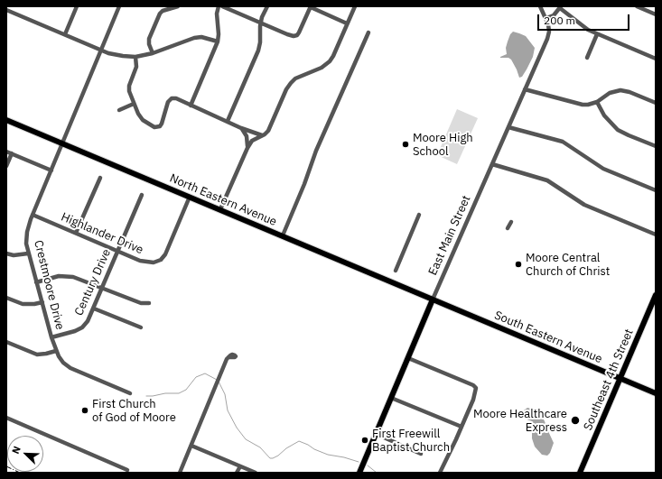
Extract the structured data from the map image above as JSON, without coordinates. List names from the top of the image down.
{
  "streets": {
    "main road": [
      "North Eastern Avenue",
      "East Main Street",
      "South Eastern Avenue",
      "Southeast 4th Street"
    ],
    "street": ["Highlander Drive", "Century Drive", "Crestmoore Drive"]
  },
  "crossings": [
    ["North Eastern Avenue", "Highlander Drive"],
    ["North Eastern Avenue", "East Main Street"],
    ["North Eastern Avenue", "Crestmoore Drive"],
    ["North Eastern Avenue", "South Eastern Avenue"],
    ["Highlander Drive", "Century Drive"],
    ["Highlander Drive", "Crestmoore Drive"],
    ["East Main Street", "South Eastern Avenue"],
    ["Century Drive", "Crestmoore Drive"],
    ["South Eastern Avenue", "Southeast 4th Street"]
  ],
  "places": [
    "Moore High School",
    "Moore Central Church of Christ",
    "First Church of God of Moore",
    "Moore Healthcare Express",
    "First Freewill Baptist Church"
  ],
  "scale_bar": "200 m",
  "north": "top left"
}
